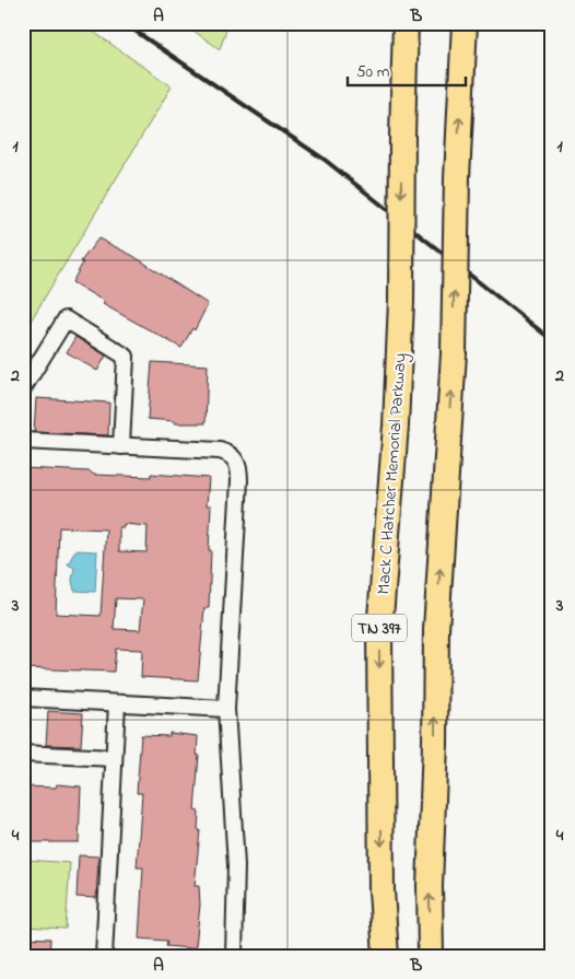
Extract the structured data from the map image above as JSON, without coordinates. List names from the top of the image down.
{
  "streets": {
    "highway": ["Mack C Hatcher Memorial Parkway", "TN 397"]
  },
  "scale_bar": "50 m",
  "grid": {
    "columns": ["A", "B"],
    "rows": [
      "1",
      "2",
      "3",
      "4"
    ]
  }
}
